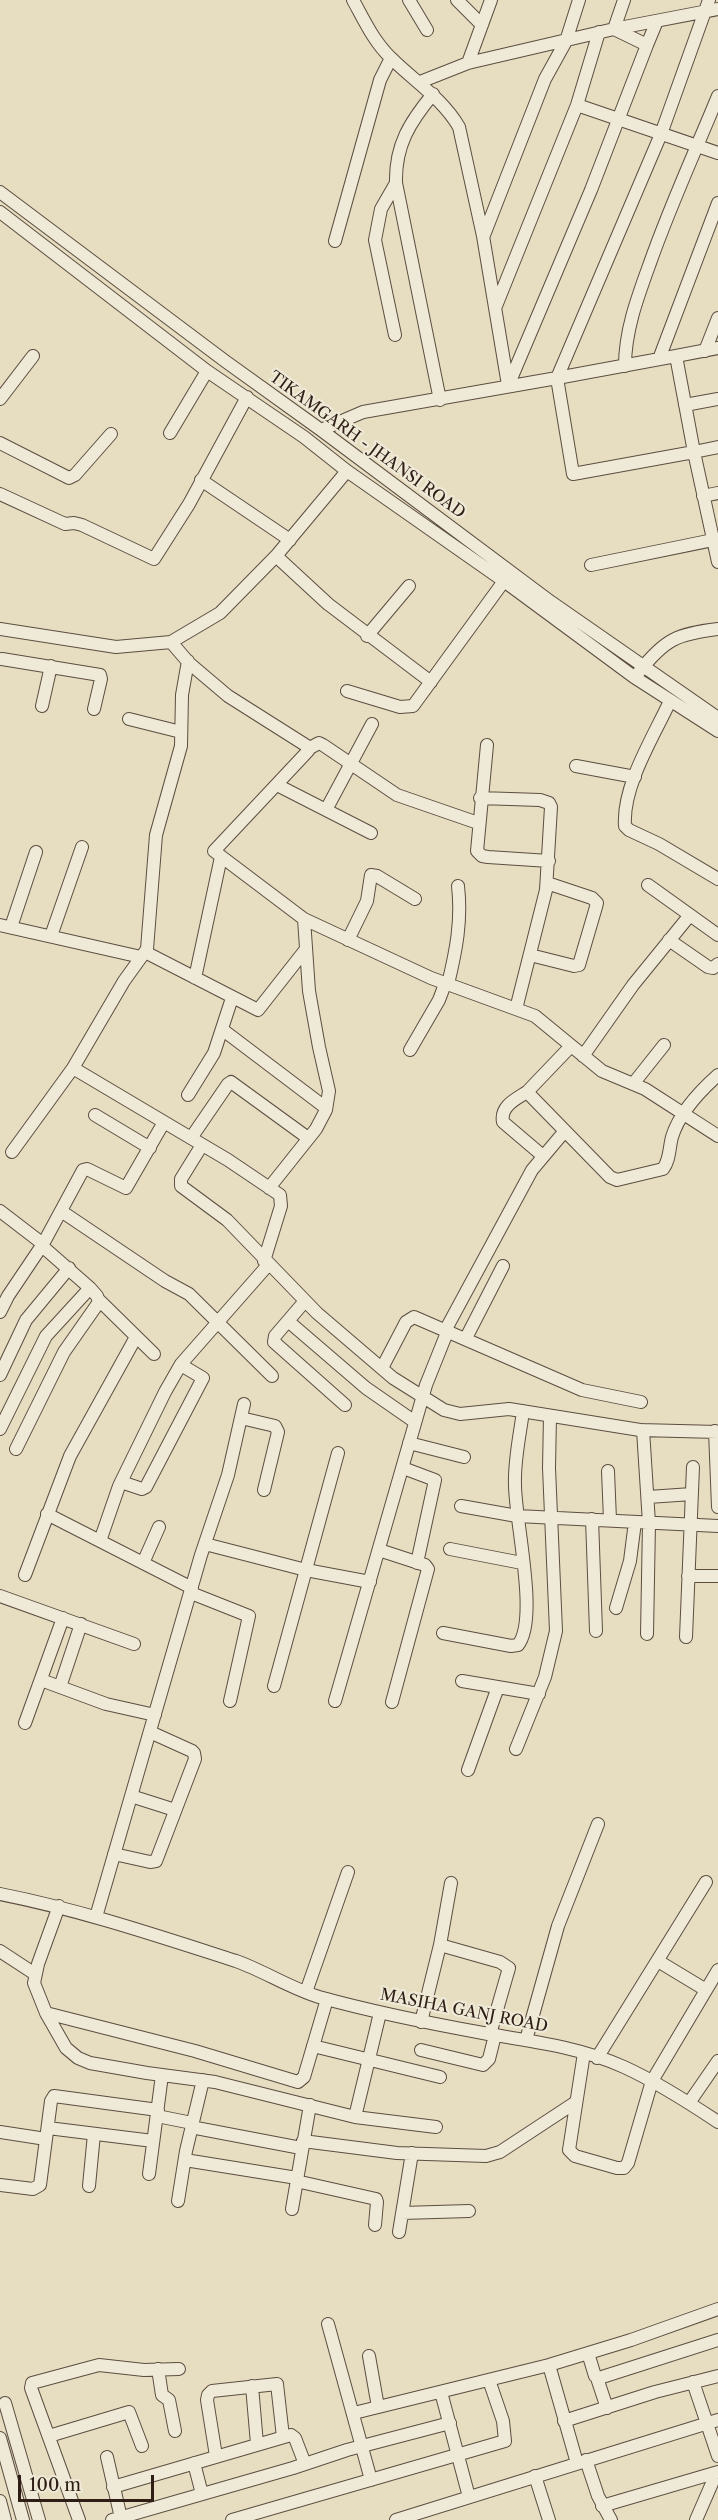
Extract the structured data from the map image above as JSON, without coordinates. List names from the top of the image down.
{
  "streets": {
    "street": ["TIKAMGARH - JHANSI ROAD", "MASIHA GANJ ROAD"]
  },
  "scale_bar": "100 m"
}
